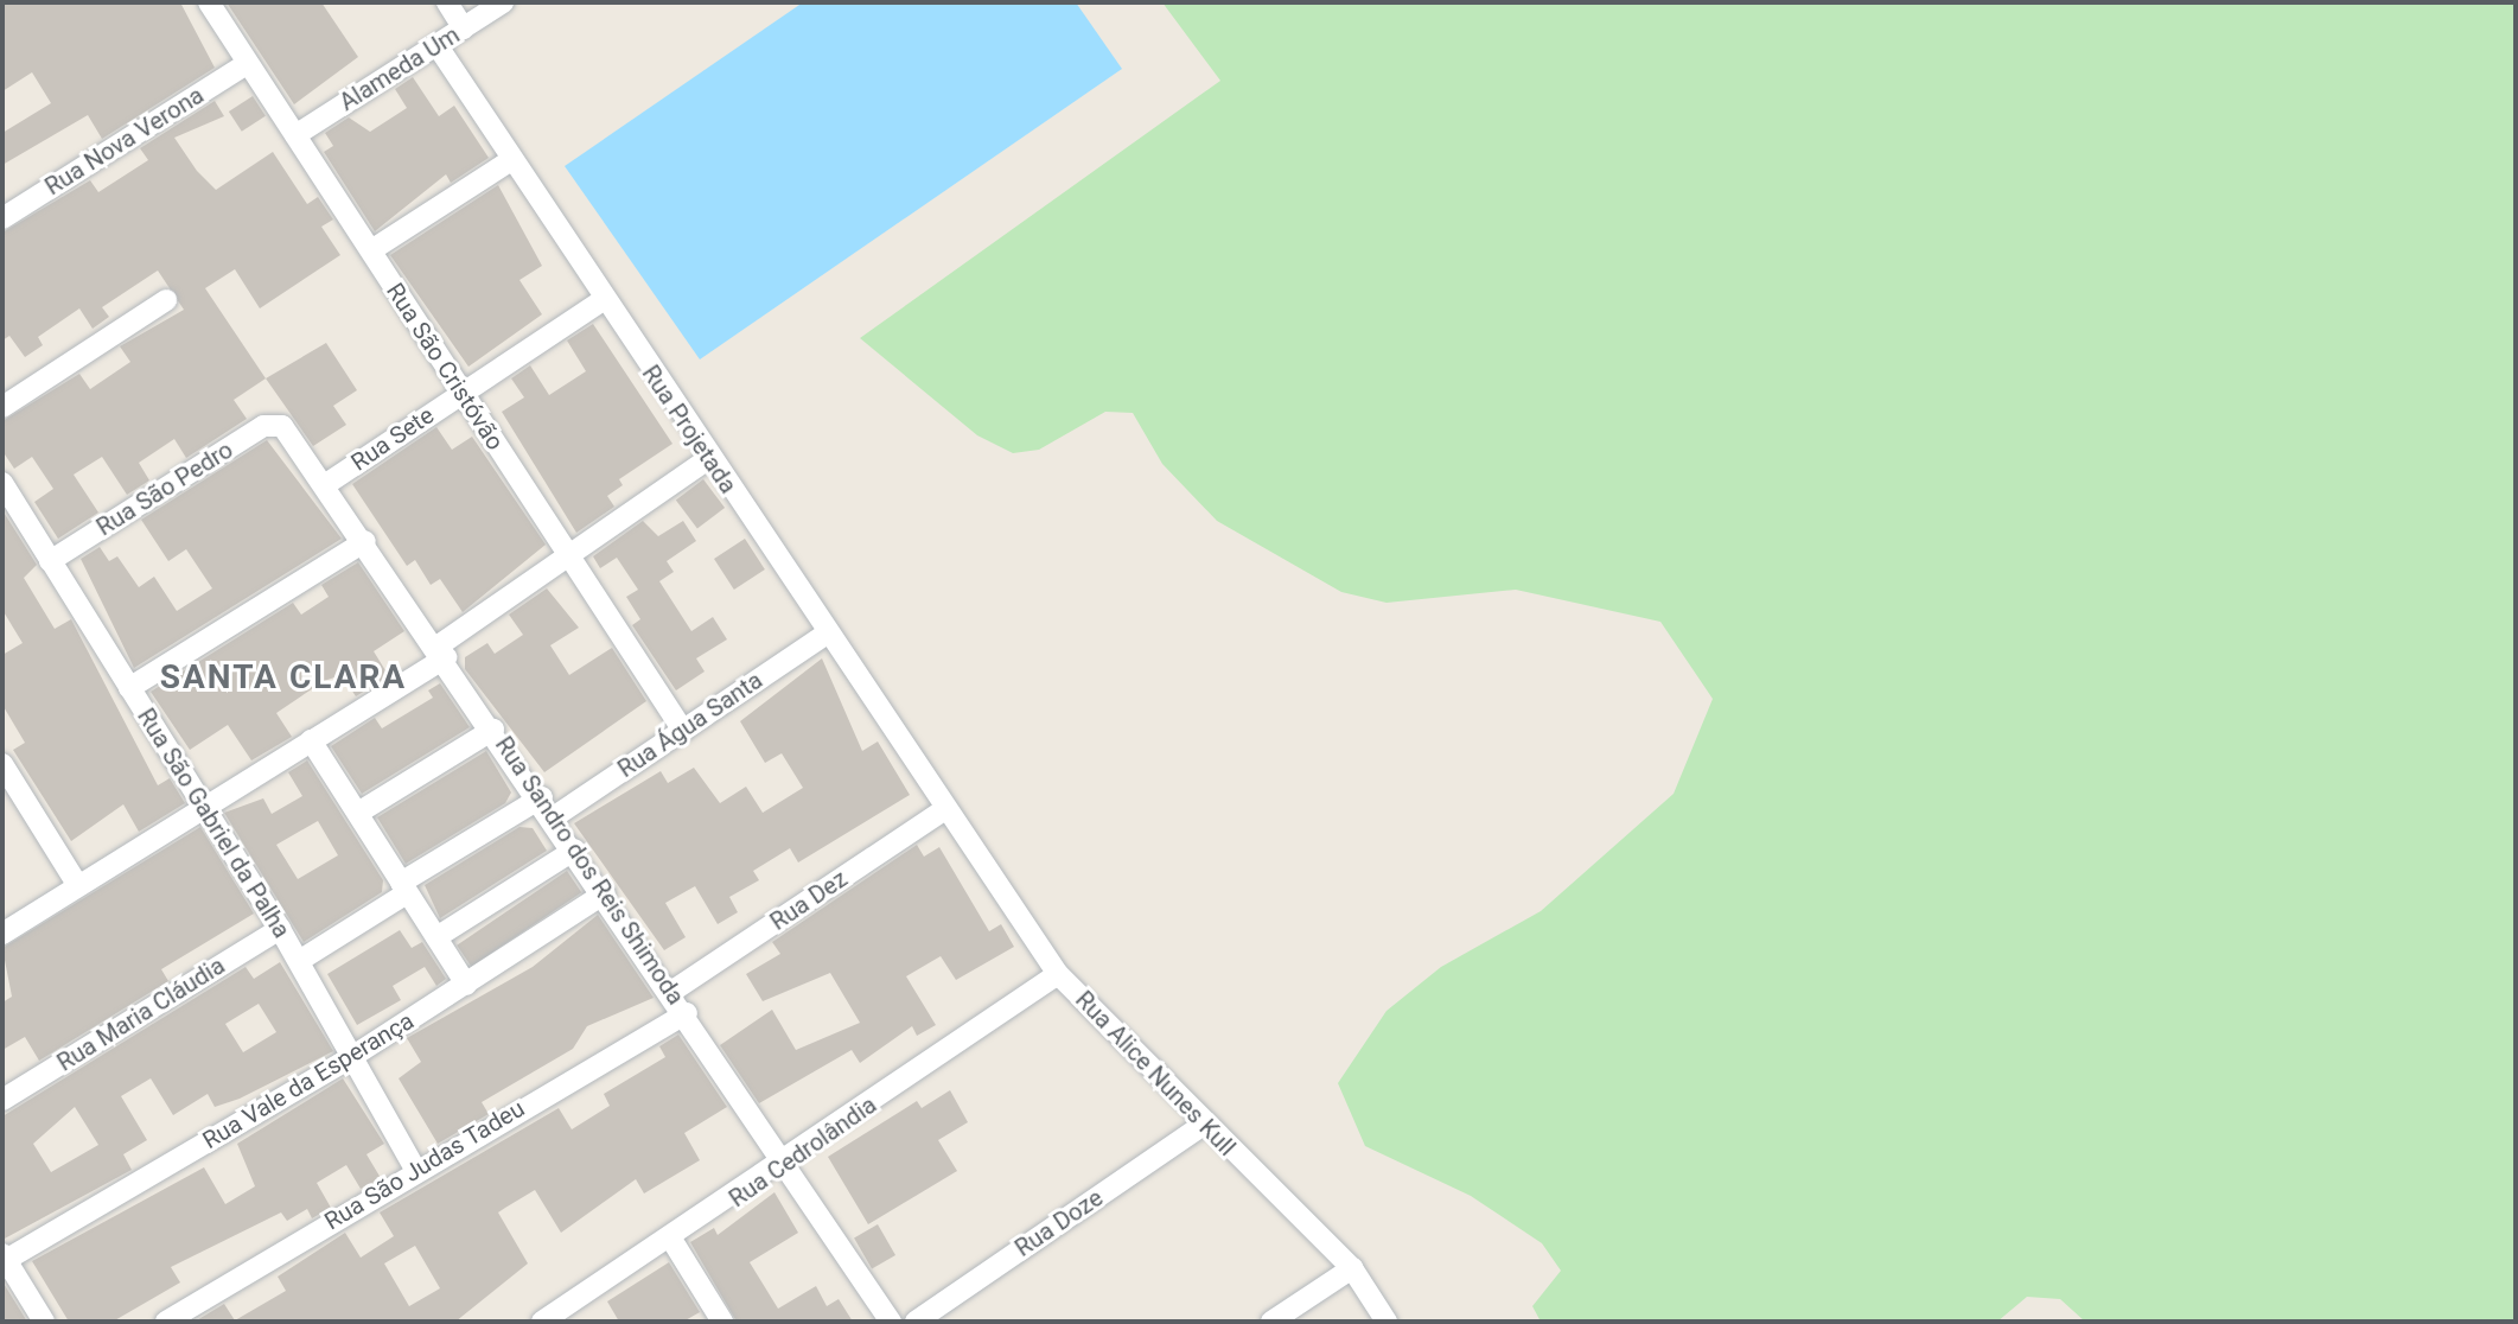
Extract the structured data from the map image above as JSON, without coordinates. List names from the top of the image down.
{
  "streets": {
    "street": [
      "Alameda Um",
      "Rua Nova Verona",
      "Rua São Cristóvão",
      "Rua Projetada",
      "Rua Sete",
      "Rua São Pedro",
      "Rua Água Santa",
      "Rua São Gabriel da Palha",
      "Rua Sandro dos Reis Shimoda",
      "Rua Dez",
      "Rua Maria Cláudia",
      "Rua Alice Nunes Kull",
      "Rua Vale da Esperança",
      "Rua Cedrolândia",
      "Rua São Judas Tadeu",
      "Rua Doze"
    ]
  },
  "crossings": [
    ["Alameda Um", "Rua São Cristóvão"],
    ["Alameda Um", "Rua Projetada"],
    ["Rua Nova Verona", "Rua São Cristóvão"],
    ["Rua São Cristóvão", "Rua Sete"],
    ["Rua São Cristóvão", "Rua Água Santa"],
    ["Rua Projetada", "Rua Sete"],
    ["Rua Projetada", "Rua Água Santa"],
    ["Rua Projetada", "Rua Dez"],
    ["Rua Projetada", "Rua Alice Nunes Kull"],
    ["Rua Sete", "Rua Sandro dos Reis Shimoda"],
    ["Rua São Pedro", "Rua São Gabriel da Palha"],
    ["Rua São Pedro", "Rua Sandro dos Reis Shimoda"],
    ["Rua Água Santa", "Rua Sandro dos Reis Shimoda"],
    ["Rua São Gabriel da Palha", "Rua Maria Cláudia"],
    ["Rua São Gabriel da Palha", "Rua Vale da Esperança"],
    ["Rua São Gabriel da Palha", "Rua São Judas Tadeu"],
    ["Rua Sandro dos Reis Shimoda", "Rua Dez"],
    ["Rua Sandro dos Reis Shimoda", "Rua Vale da Esperança"],
    ["Rua Sandro dos Reis Shimoda", "Rua Cedrolândia"],
    ["Rua Sandro dos Reis Shimoda", "Rua São Judas Tadeu"],
    ["Rua Dez", "Rua Alice Nunes Kull"],
    ["Rua Alice Nunes Kull", "Rua Cedrolândia"],
    ["Rua Alice Nunes Kull", "Rua Doze"]
  ],
  "districts": ["SANTA CLARA"]
}
